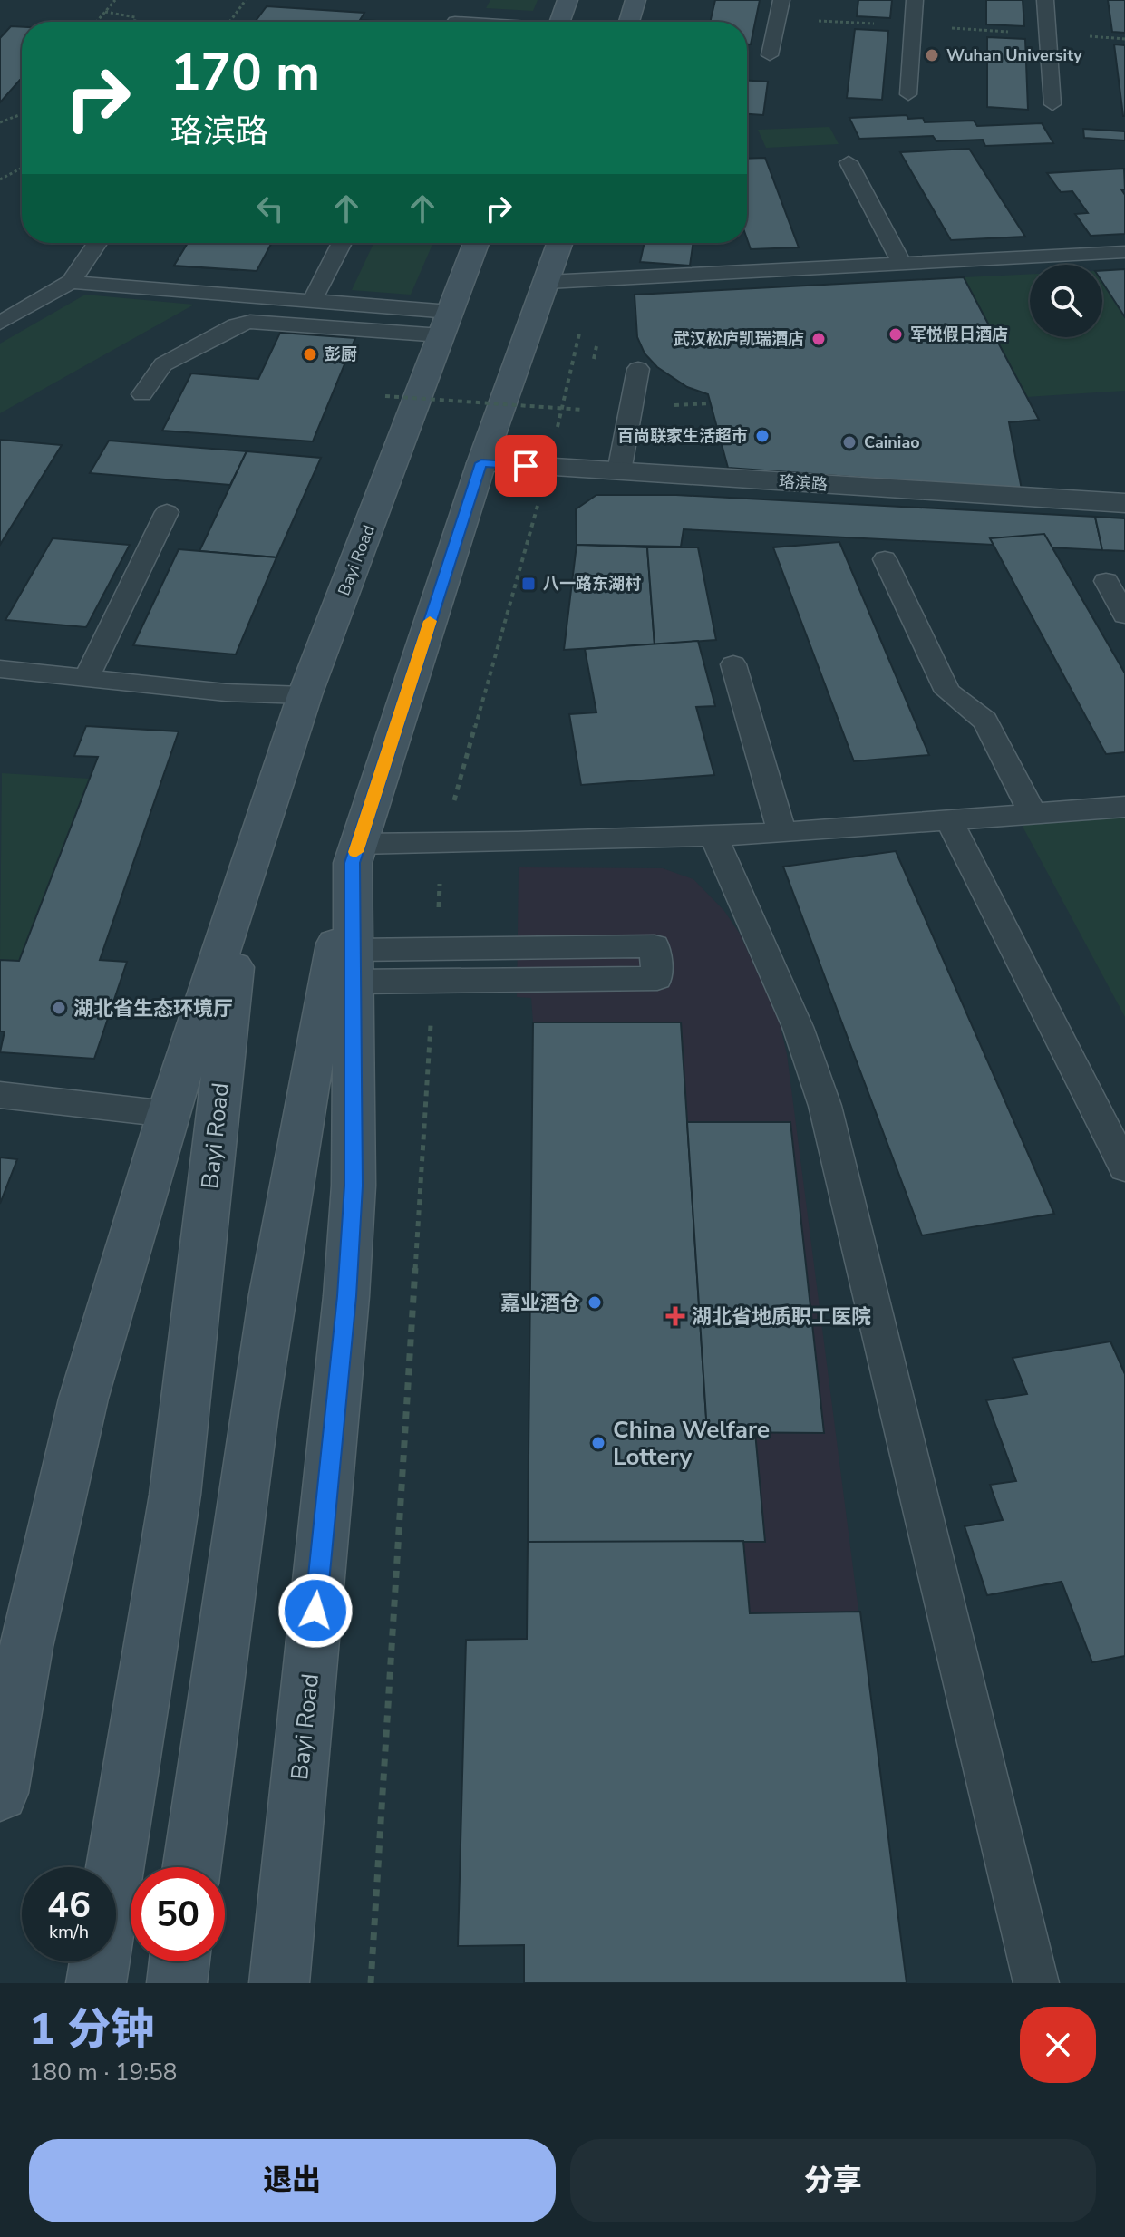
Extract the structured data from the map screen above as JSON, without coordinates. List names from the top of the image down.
{
  "streets": {
    "main road": ["Bayi Road"],
    "street": ["珞滨路"]
  },
  "crossings": [
    ["珞滨路", "Bayi Road"]
  ],
  "places": {
    "other": [
      "Wuhan University",
      "军悦假日酒店",
      "武汉松庐凯瑞酒店",
      "彭厨",
      "百尚联家生活超市",
      "Cainiao",
      "湖北省生态环境厅",
      "嘉业酒仓",
      "China Welfare Lottery"
    ],
    "transit": ["八一路东湖村"],
    "health": ["湖北省地质职工医院"]
  },
  "page": {
    "turn": ["170 m", "珞滨路"],
    "speed": "46 km/h",
    "limit": "50",
    "heading": ["1 分钟", "180 m · 19:58"],
    "buttons": ["退出", "分享"]
  }
}
